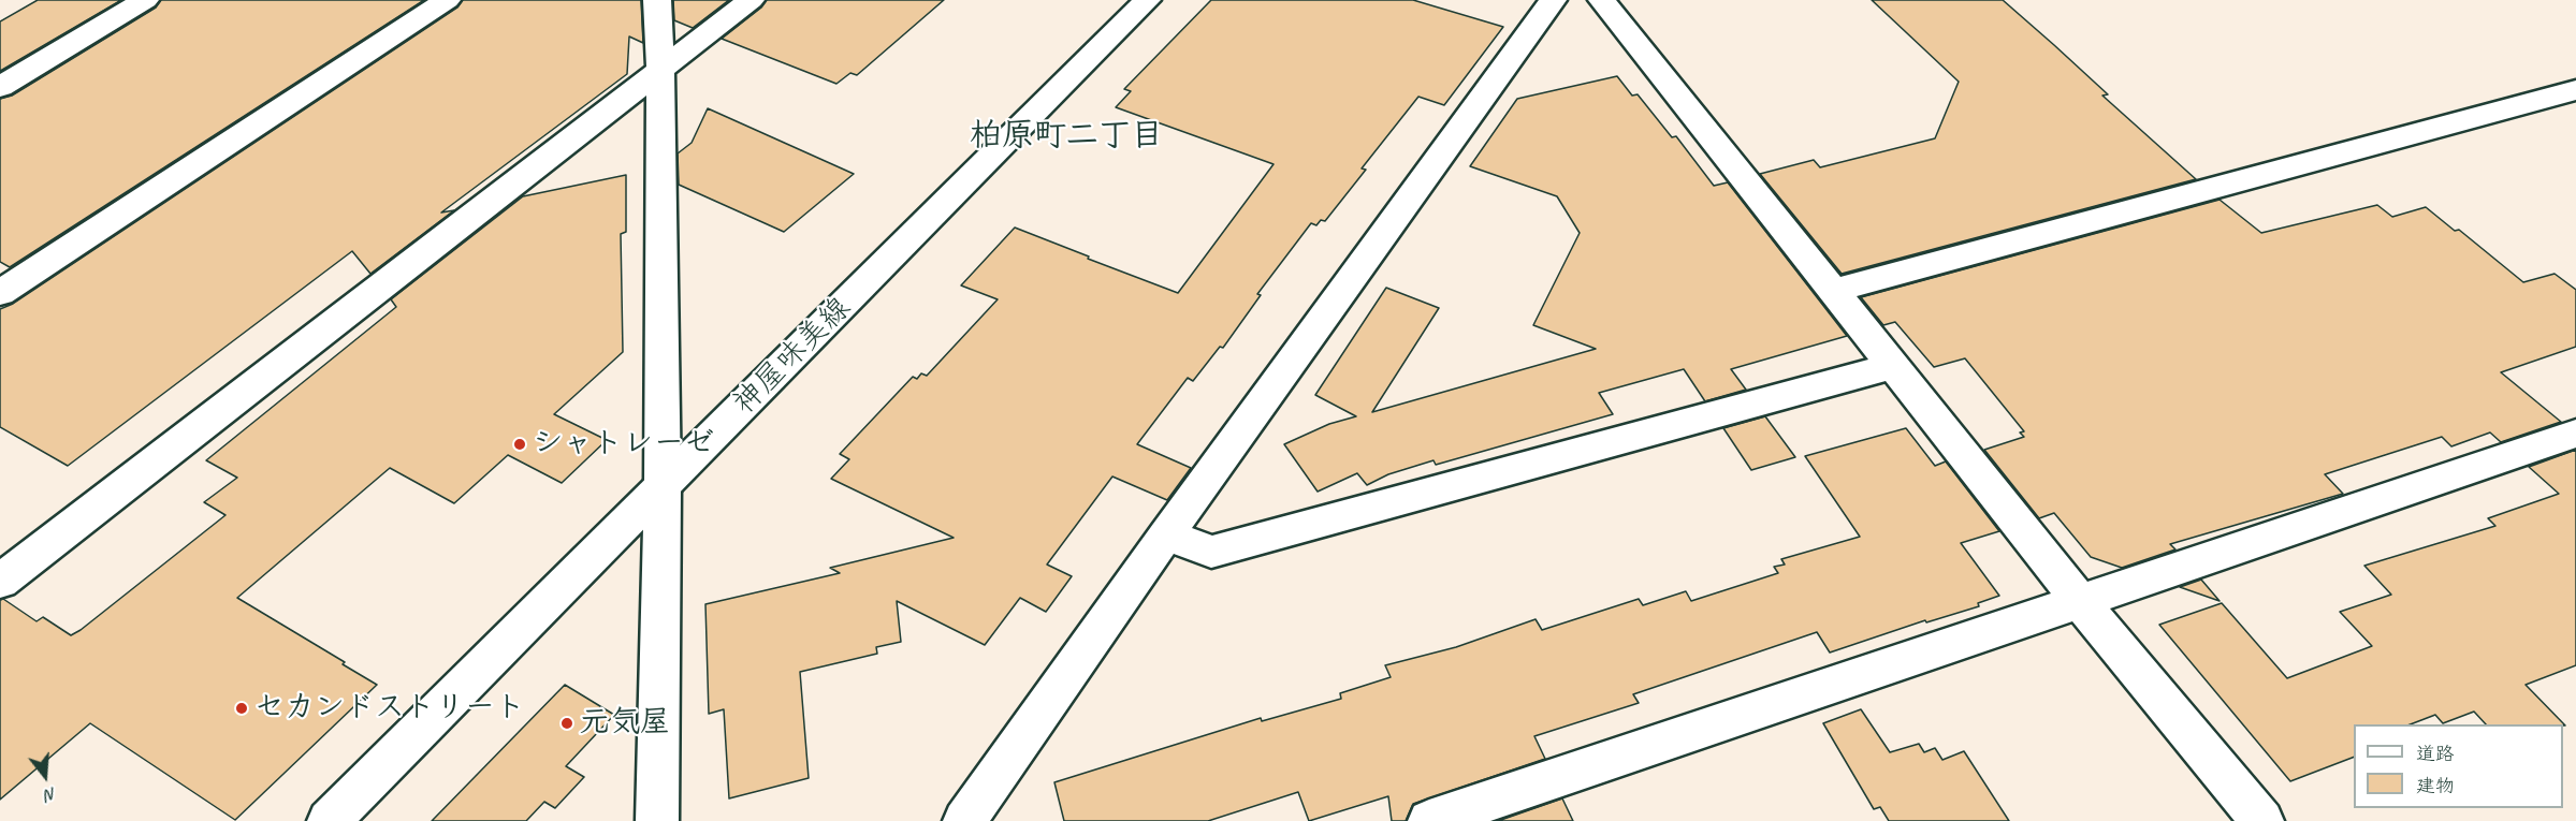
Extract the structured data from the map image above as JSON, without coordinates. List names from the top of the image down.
{
  "streets": {
    "street": ["神屋味美線"]
  },
  "districts": ["柏原町二丁目"],
  "places": ["シャトレーゼ", "セカンドストリート", "元気屋"],
  "legend": ["道路", "建物"],
  "north": "bottom"
}
